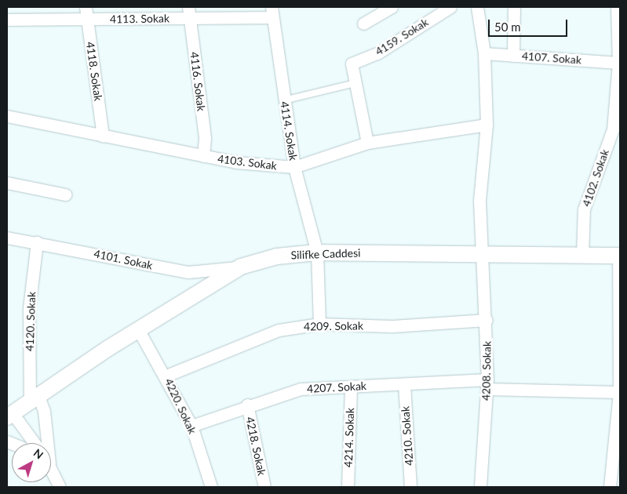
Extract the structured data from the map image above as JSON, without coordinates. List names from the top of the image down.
{
  "streets": {
    "street": [
      "4113. Sokak",
      "4159. Sokak",
      "4107. Sokak",
      "4118. Sokak",
      "4116. Sokak",
      "4114. Sokak",
      "4103. Sokak",
      "4102. Sokak",
      "Silifke Caddesi",
      "4101. Sokak",
      "4120. Sokak",
      "4209. Sokak",
      "4208. Sokak",
      "4207. Sokak",
      "4220. Sokak",
      "4210. Sokak",
      "4214. Sokak",
      "4218. Sokak"
    ]
  },
  "crossings": [
    ["4113. Sokak", "4118. Sokak"],
    ["4113. Sokak", "4116. Sokak"],
    ["4113. Sokak", "4114. Sokak"],
    ["4107. Sokak", "4102. Sokak"],
    ["4107. Sokak", "4208. Sokak"],
    ["4118. Sokak", "4103. Sokak"],
    ["4116. Sokak", "4103. Sokak"],
    ["4114. Sokak", "4103. Sokak"],
    ["4114. Sokak", "Silifke Caddesi"],
    ["4114. Sokak", "4209. Sokak"],
    ["4103. Sokak", "4208. Sokak"],
    ["4102. Sokak", "Silifke Caddesi"],
    ["Silifke Caddesi", "4101. Sokak"],
    ["Silifke Caddesi", "4120. Sokak"],
    ["Silifke Caddesi", "4208. Sokak"],
    ["Silifke Caddesi", "4220. Sokak"],
    ["4101. Sokak", "4120. Sokak"],
    ["4209. Sokak", "4208. Sokak"],
    ["4209. Sokak", "4220. Sokak"],
    ["4208. Sokak", "4207. Sokak"],
    ["4207. Sokak", "4220. Sokak"],
    ["4207. Sokak", "4210. Sokak"],
    ["4207. Sokak", "4214. Sokak"],
    ["4207. Sokak", "4218. Sokak"]
  ],
  "scale_bar": "50 m",
  "north": "top right"
}
